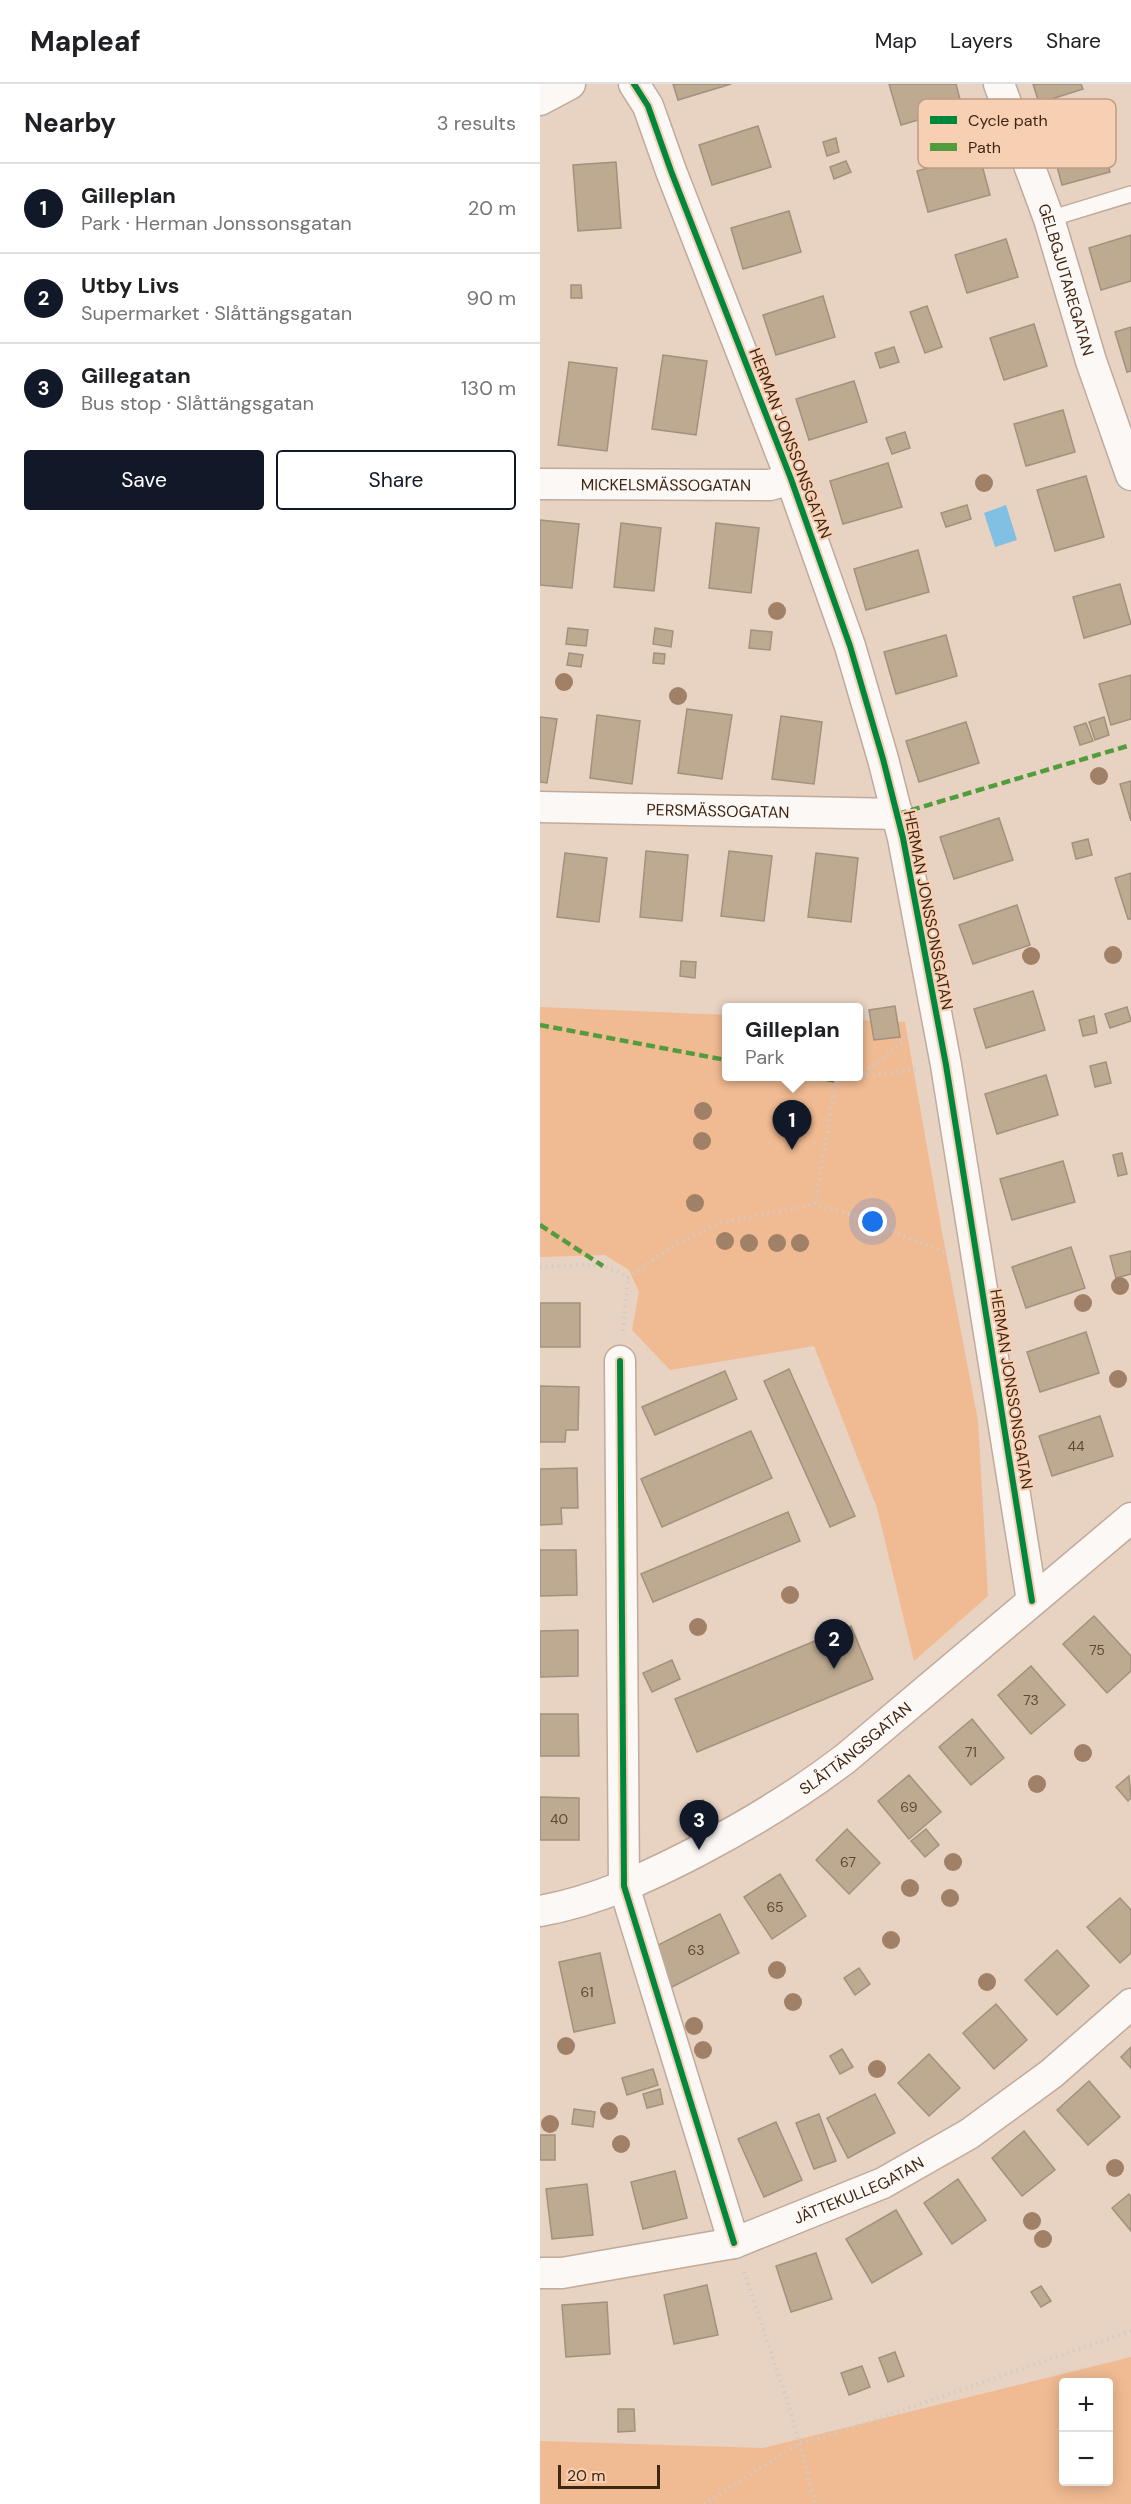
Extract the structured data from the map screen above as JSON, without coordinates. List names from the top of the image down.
{
  "streets": {
    "street": [
      "GELBGJUTAREGATAN",
      "HERMAN JONSSONSGATAN",
      "MICKELSMÄSSOGATAN",
      "PERSMÄSSOGATAN",
      "SLÅTTÄNGSGATAN",
      "JÄTTEKULLEGATAN"
    ]
  },
  "crossings": [
    ["HERMAN JONSSONSGATAN", "MICKELSMÄSSOGATAN"],
    ["HERMAN JONSSONSGATAN", "PERSMÄSSOGATAN"],
    ["HERMAN JONSSONSGATAN", "SLÅTTÄNGSGATAN"]
  ],
  "house_numbers": [
    "44",
    "75",
    "73",
    "71",
    "69",
    "40",
    "67",
    "65",
    "63",
    "61"
  ],
  "legend": ["Cycle path", "Path"],
  "scale_bar": "20 m",
  "page": {
    "header": "Mapleaf",
    "nav": ["Map", "Layers", "Share"],
    "heading": ["Nearby", "3 results"],
    "list": [
      {
        "mark": "1",
        "name": "Gilleplan",
        "note": "Park · Herman Jonssonsgatan",
        "value": "20 m"
      },
      {
        "mark": "2",
        "name": "Utby Livs",
        "note": "Supermarket · Slåttängsgatan",
        "value": "90 m"
      },
      {
        "mark": "3",
        "name": "Gillegatan",
        "note": "Bus stop · Slåttängsgatan",
        "value": "130 m"
      }
    ],
    "buttons": ["Save", "Share"],
    "popup": ["Gilleplan", "Park"],
    "pins": ["1", "2", "3"],
    "map_buttons": ["+", "−"],
    "scale": "20 m"
  }
}
